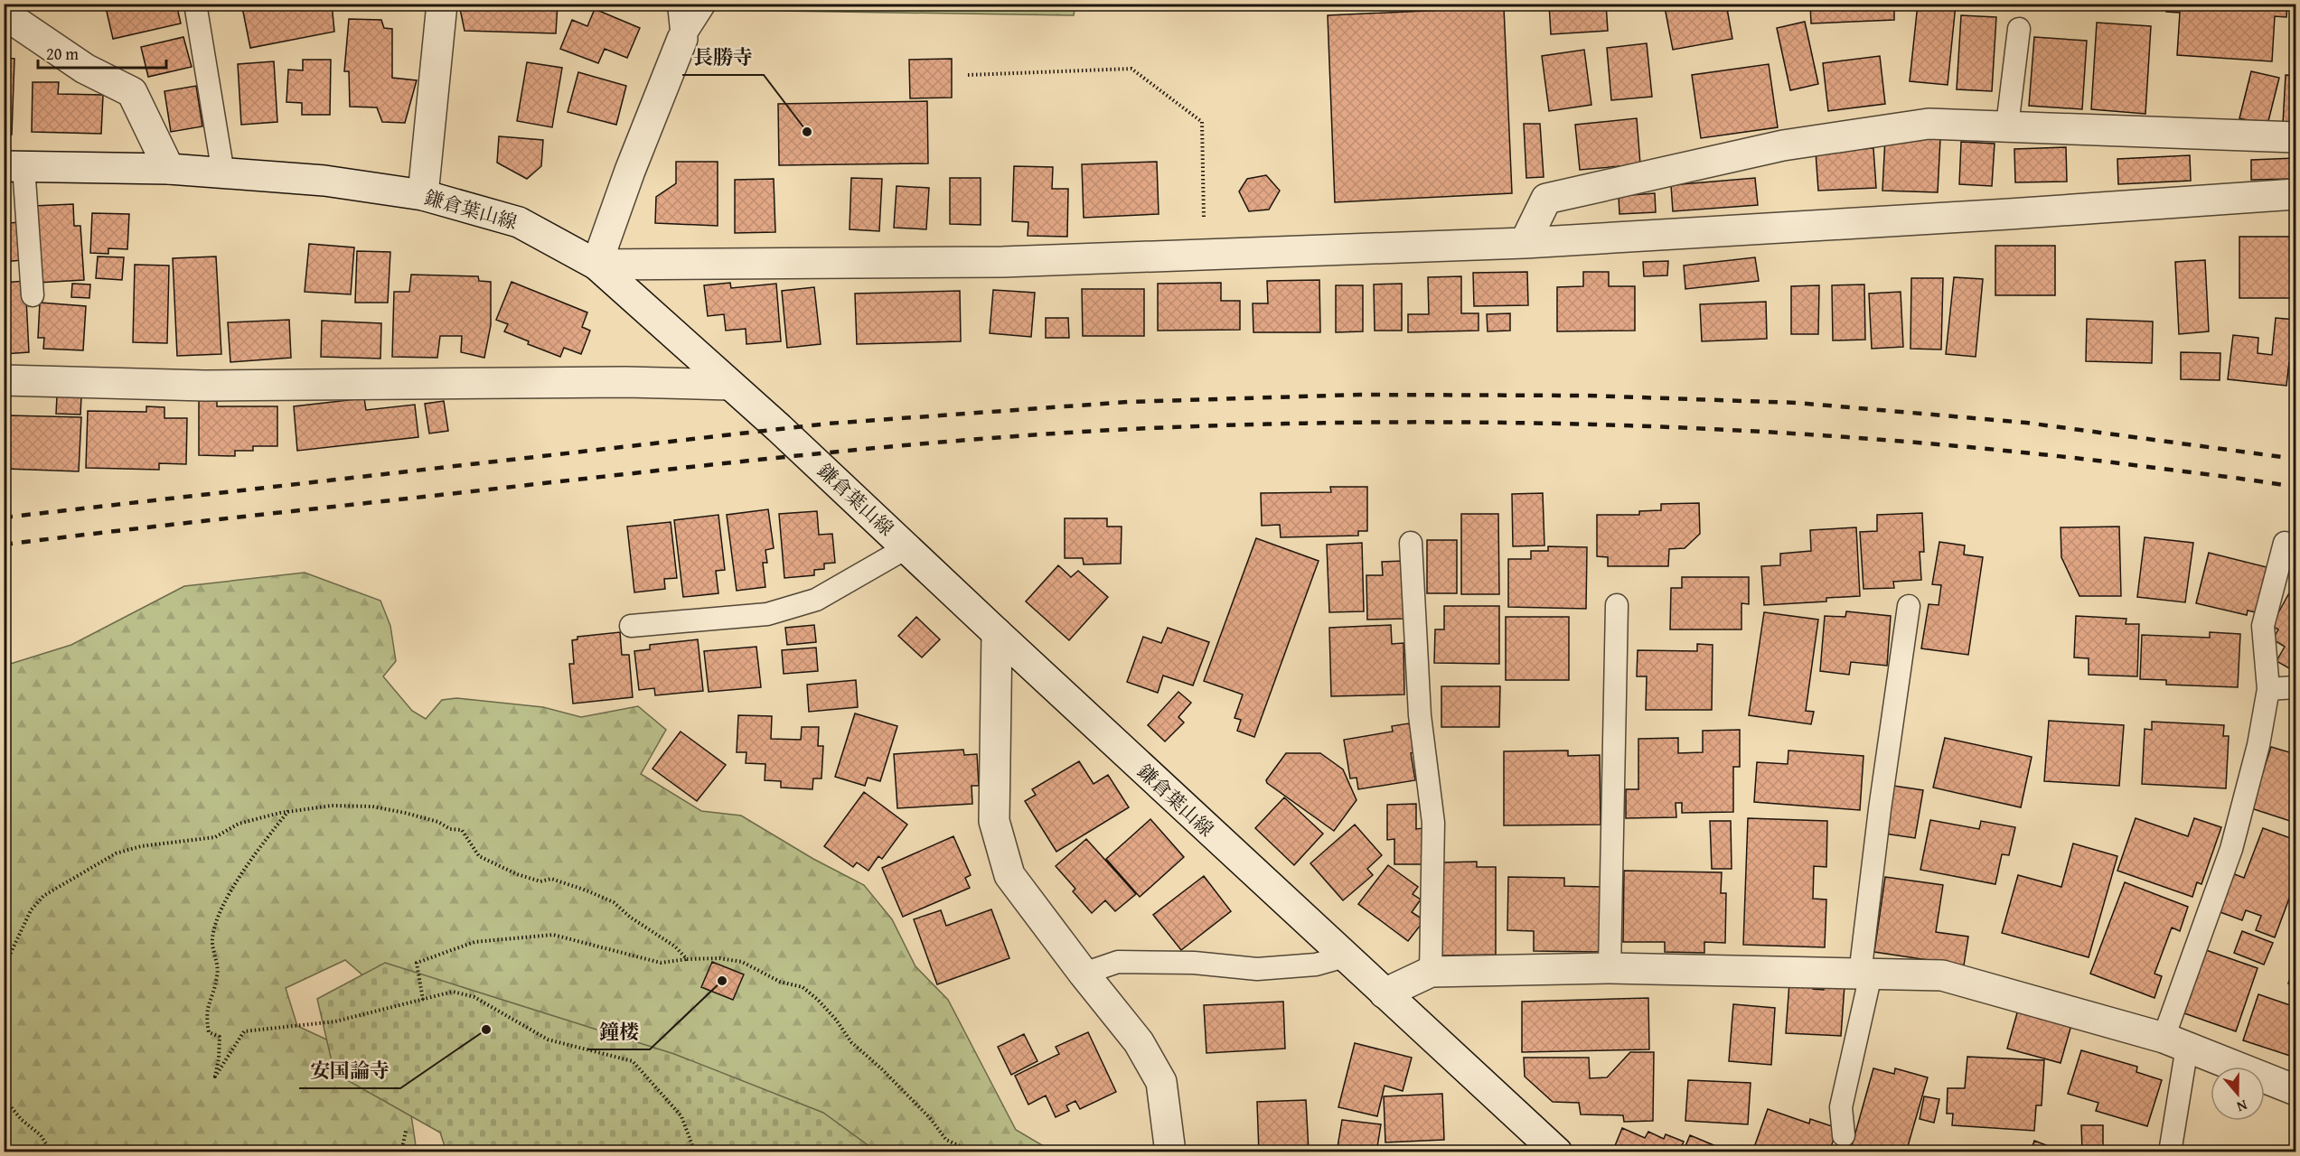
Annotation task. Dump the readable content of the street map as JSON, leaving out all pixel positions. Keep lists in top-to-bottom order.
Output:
{
  "streets": {
    "street": ["鎌倉葉山線"]
  },
  "places": ["長勝寺", "鐘楼", "安国論寺"],
  "scale_bar": "20 m",
  "north": "bottom"
}
